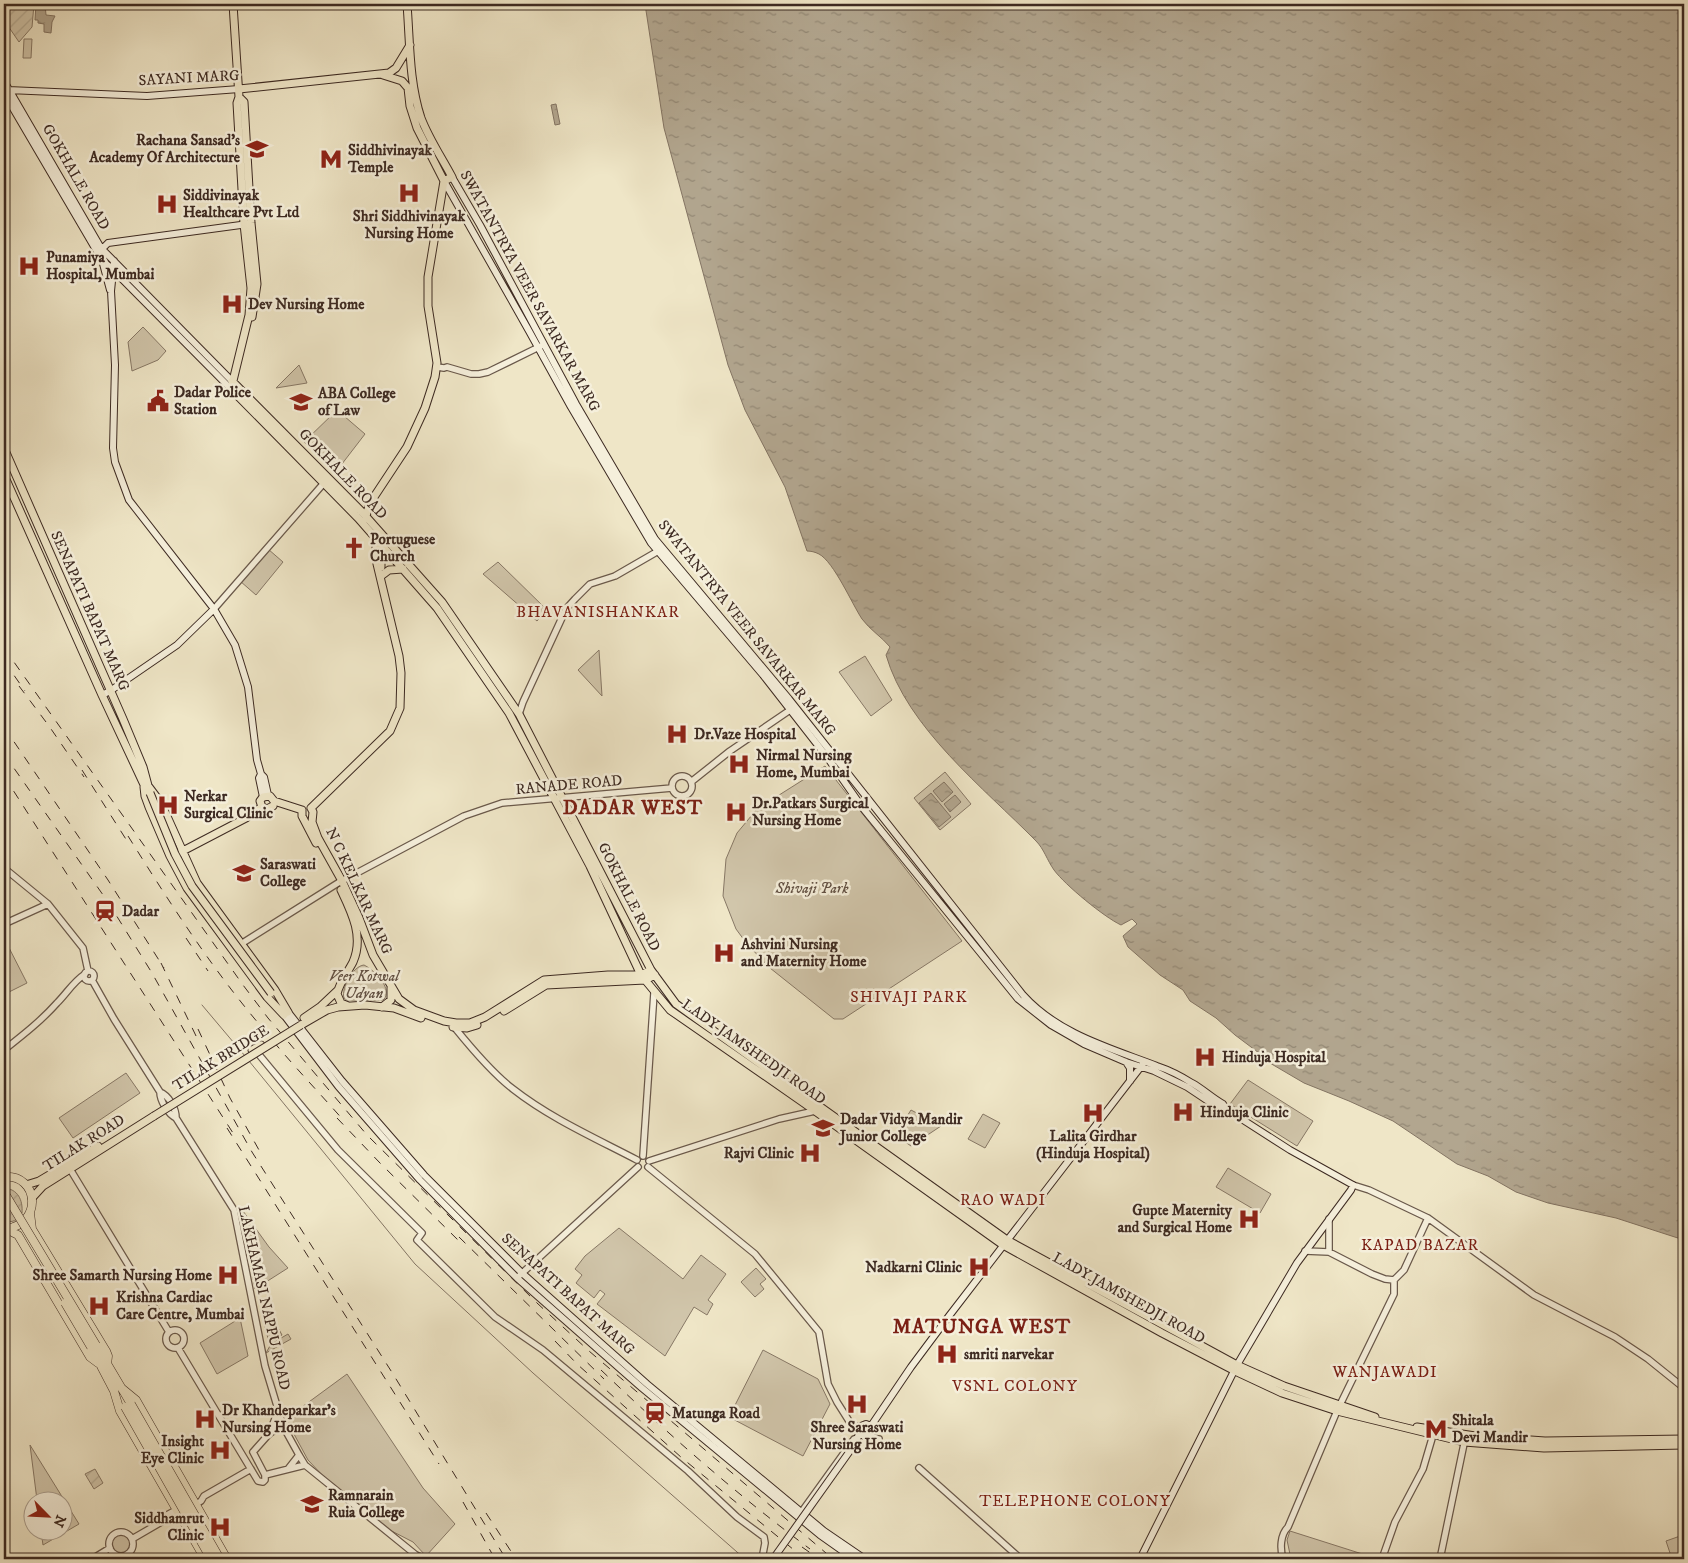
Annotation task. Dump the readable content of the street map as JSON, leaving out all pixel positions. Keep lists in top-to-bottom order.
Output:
{
  "streets": {
    "main road": [
      "SAYANI MARG",
      "GOKHALE ROAD",
      "SWATANTRYA VEER SAVARKAR MARG",
      "SENAPATI BAPAT MARG",
      "N C KELKAR MARG",
      "LADY JAMSHEDJI ROAD",
      "TILAK BRIDGE",
      "TILAK ROAD"
    ],
    "street": ["RANADE ROAD", "LAKHAMASI NAPPU ROAD"]
  },
  "crossings": [
    ["SAYANI MARG", "GOKHALE ROAD"],
    ["SAYANI MARG", "SWATANTRYA VEER SAVARKAR MARG"],
    ["GOKHALE ROAD", "RANADE ROAD"],
    ["GOKHALE ROAD", "N C KELKAR MARG"],
    ["GOKHALE ROAD", "LADY JAMSHEDJI ROAD"],
    ["RANADE ROAD", "N C KELKAR MARG"],
    ["N C KELKAR MARG", "LADY JAMSHEDJI ROAD"],
    ["TILAK BRIDGE", "TILAK ROAD"]
  ],
  "districts": [
    "BHAVANISHANKAR",
    "DADAR WEST",
    "SHIVAJI PARK",
    "RAO WADI",
    "KAPAD BAZAR",
    "MATUNGA WEST",
    "WANJAWADI",
    "VSNL COLONY",
    "TELEPHONE COLONY"
  ],
  "parks": ["Shivaji Park", "Veer Kotwal Udyan"],
  "places": {
    "school or university": [
      "Rachana Sansad's Academy Of Architecture",
      "ABA College of Law",
      "Saraswati College",
      "Dadar Vidya Mandir Junior College",
      "Ramnarain Ruia College"
    ],
    "metro station": ["Siddhivinayak Temple", "Shitala Devi Mandir"],
    "hospital": [
      "Shri Siddhivinayak Nursing Home",
      "Siddivinayak Healthcare Pvt Ltd",
      "Punamiya Hospital, Mumbai",
      "Dev Nursing Home",
      "Dr.Vaze Hospital",
      "Nirmal Nursing Home, Mumbai",
      "Nerkar Surgical Clinic",
      "Dr.Patkars Surgical Nursing Home",
      "Ashvini Nursing and Maternity Home",
      "Hinduja Hospital",
      "Hinduja Clinic",
      "Lalita Girdhar (Hinduja Hospital)",
      "Rajvi Clinic",
      "Gupte Maternity and Surgical Home",
      "Nadkarni Clinic",
      "Shree Samarth Nursing Home",
      "Krishna Cardiac Care Centre, Mumbai",
      "smriti narvekar",
      "Shree Saraswati Nursing Home",
      "Dr Khandeparkar's Nursing Home",
      "Insight Eye Clinic",
      "Siddhamrut Clinic"
    ],
    "public building": ["Dadar Police Station"],
    "church": ["Portuguese Church"],
    "station": ["Dadar", "Matunga Road"]
  },
  "north": "bottom right"
}
